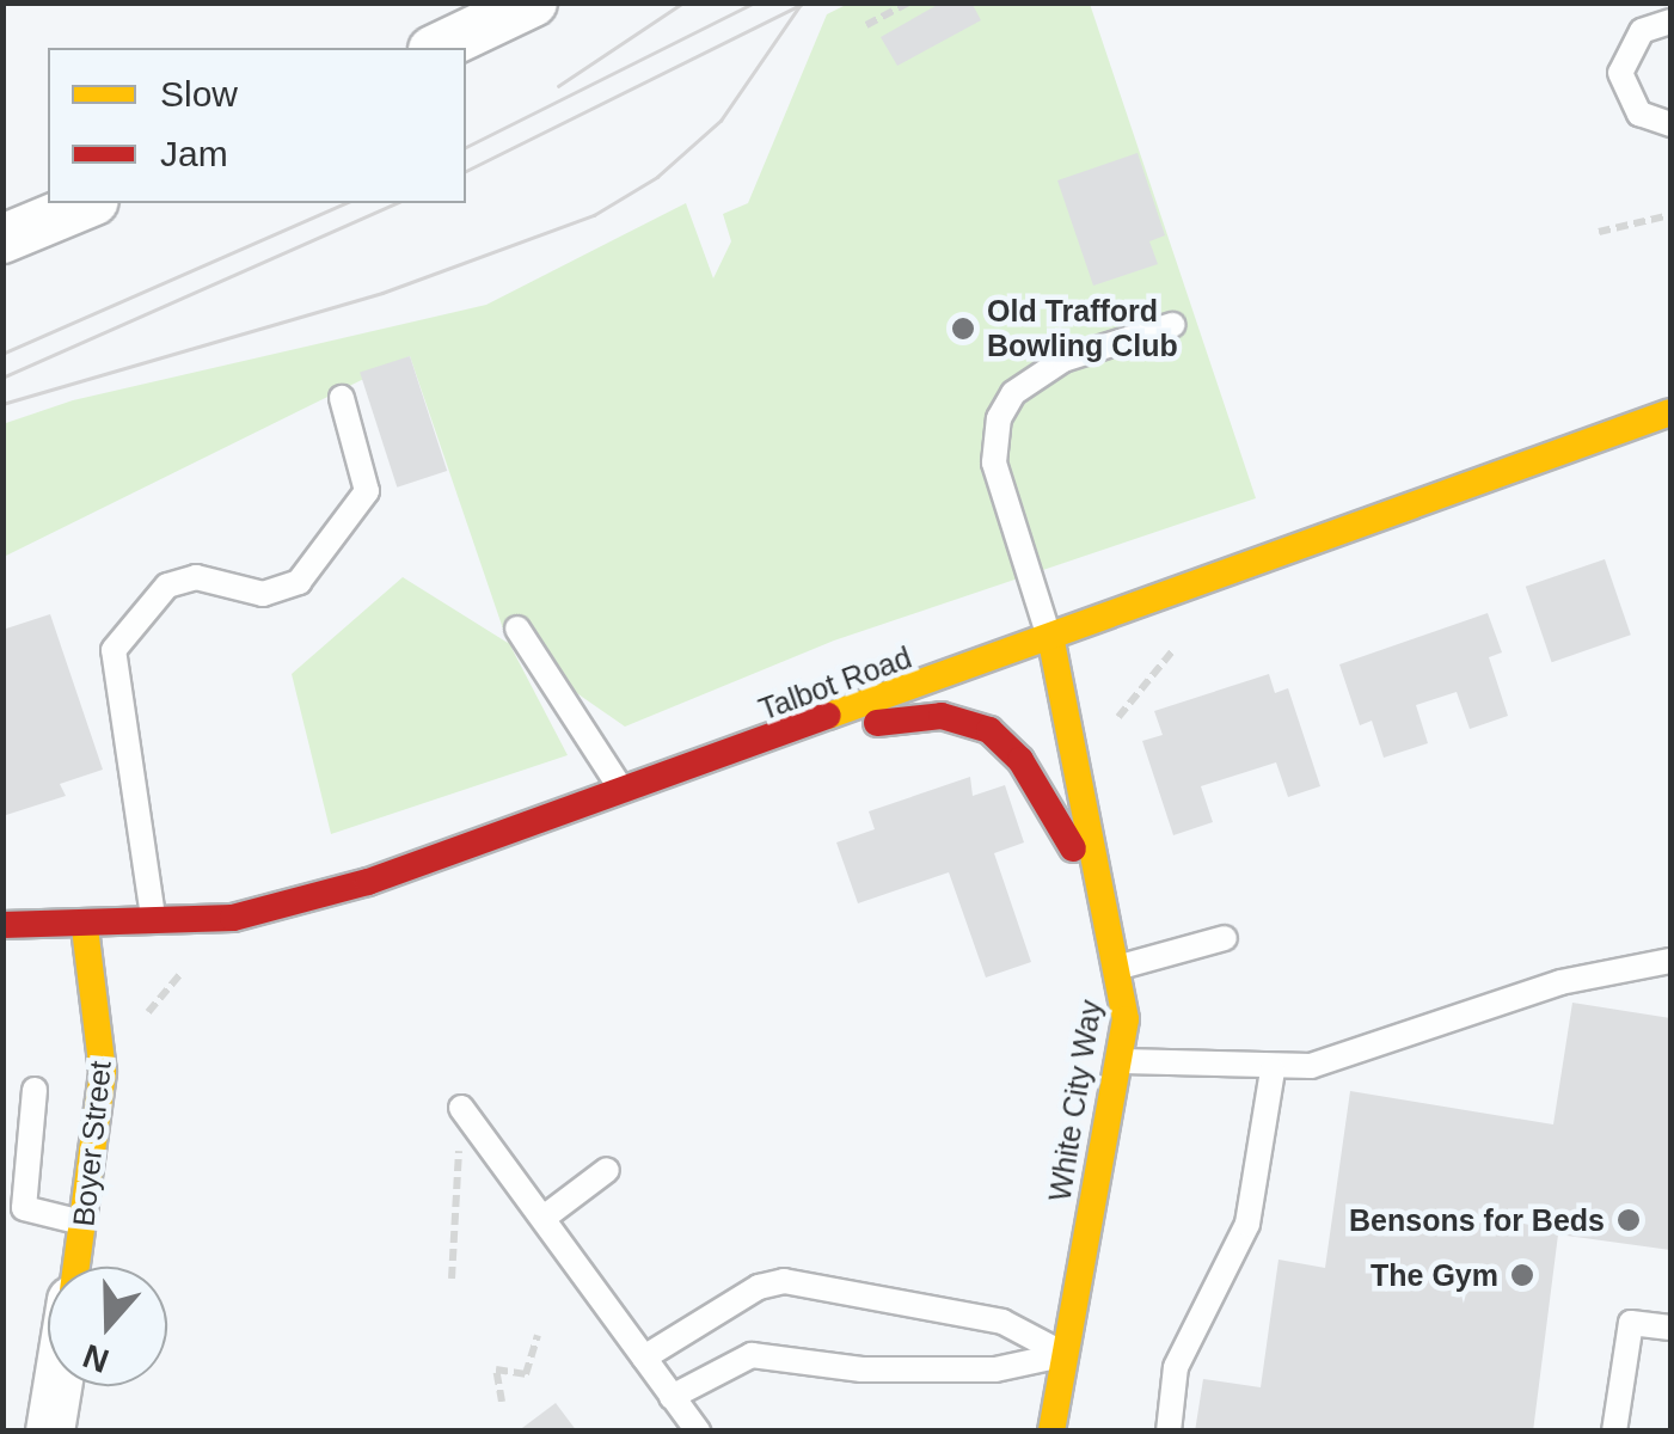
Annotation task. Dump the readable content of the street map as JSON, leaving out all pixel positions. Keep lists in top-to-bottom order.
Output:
{
  "streets": {
    "main road": ["Talbot Road", "White City Way", "Boyer Street"]
  },
  "crossings": [
    ["Talbot Road", "White City Way"],
    ["Talbot Road", "Boyer Street"]
  ],
  "places": ["Old Trafford Bowling Club", "Bensons for Beds", "The Gym"],
  "legend": ["Slow", "Jam"],
  "north": "bottom"
}
